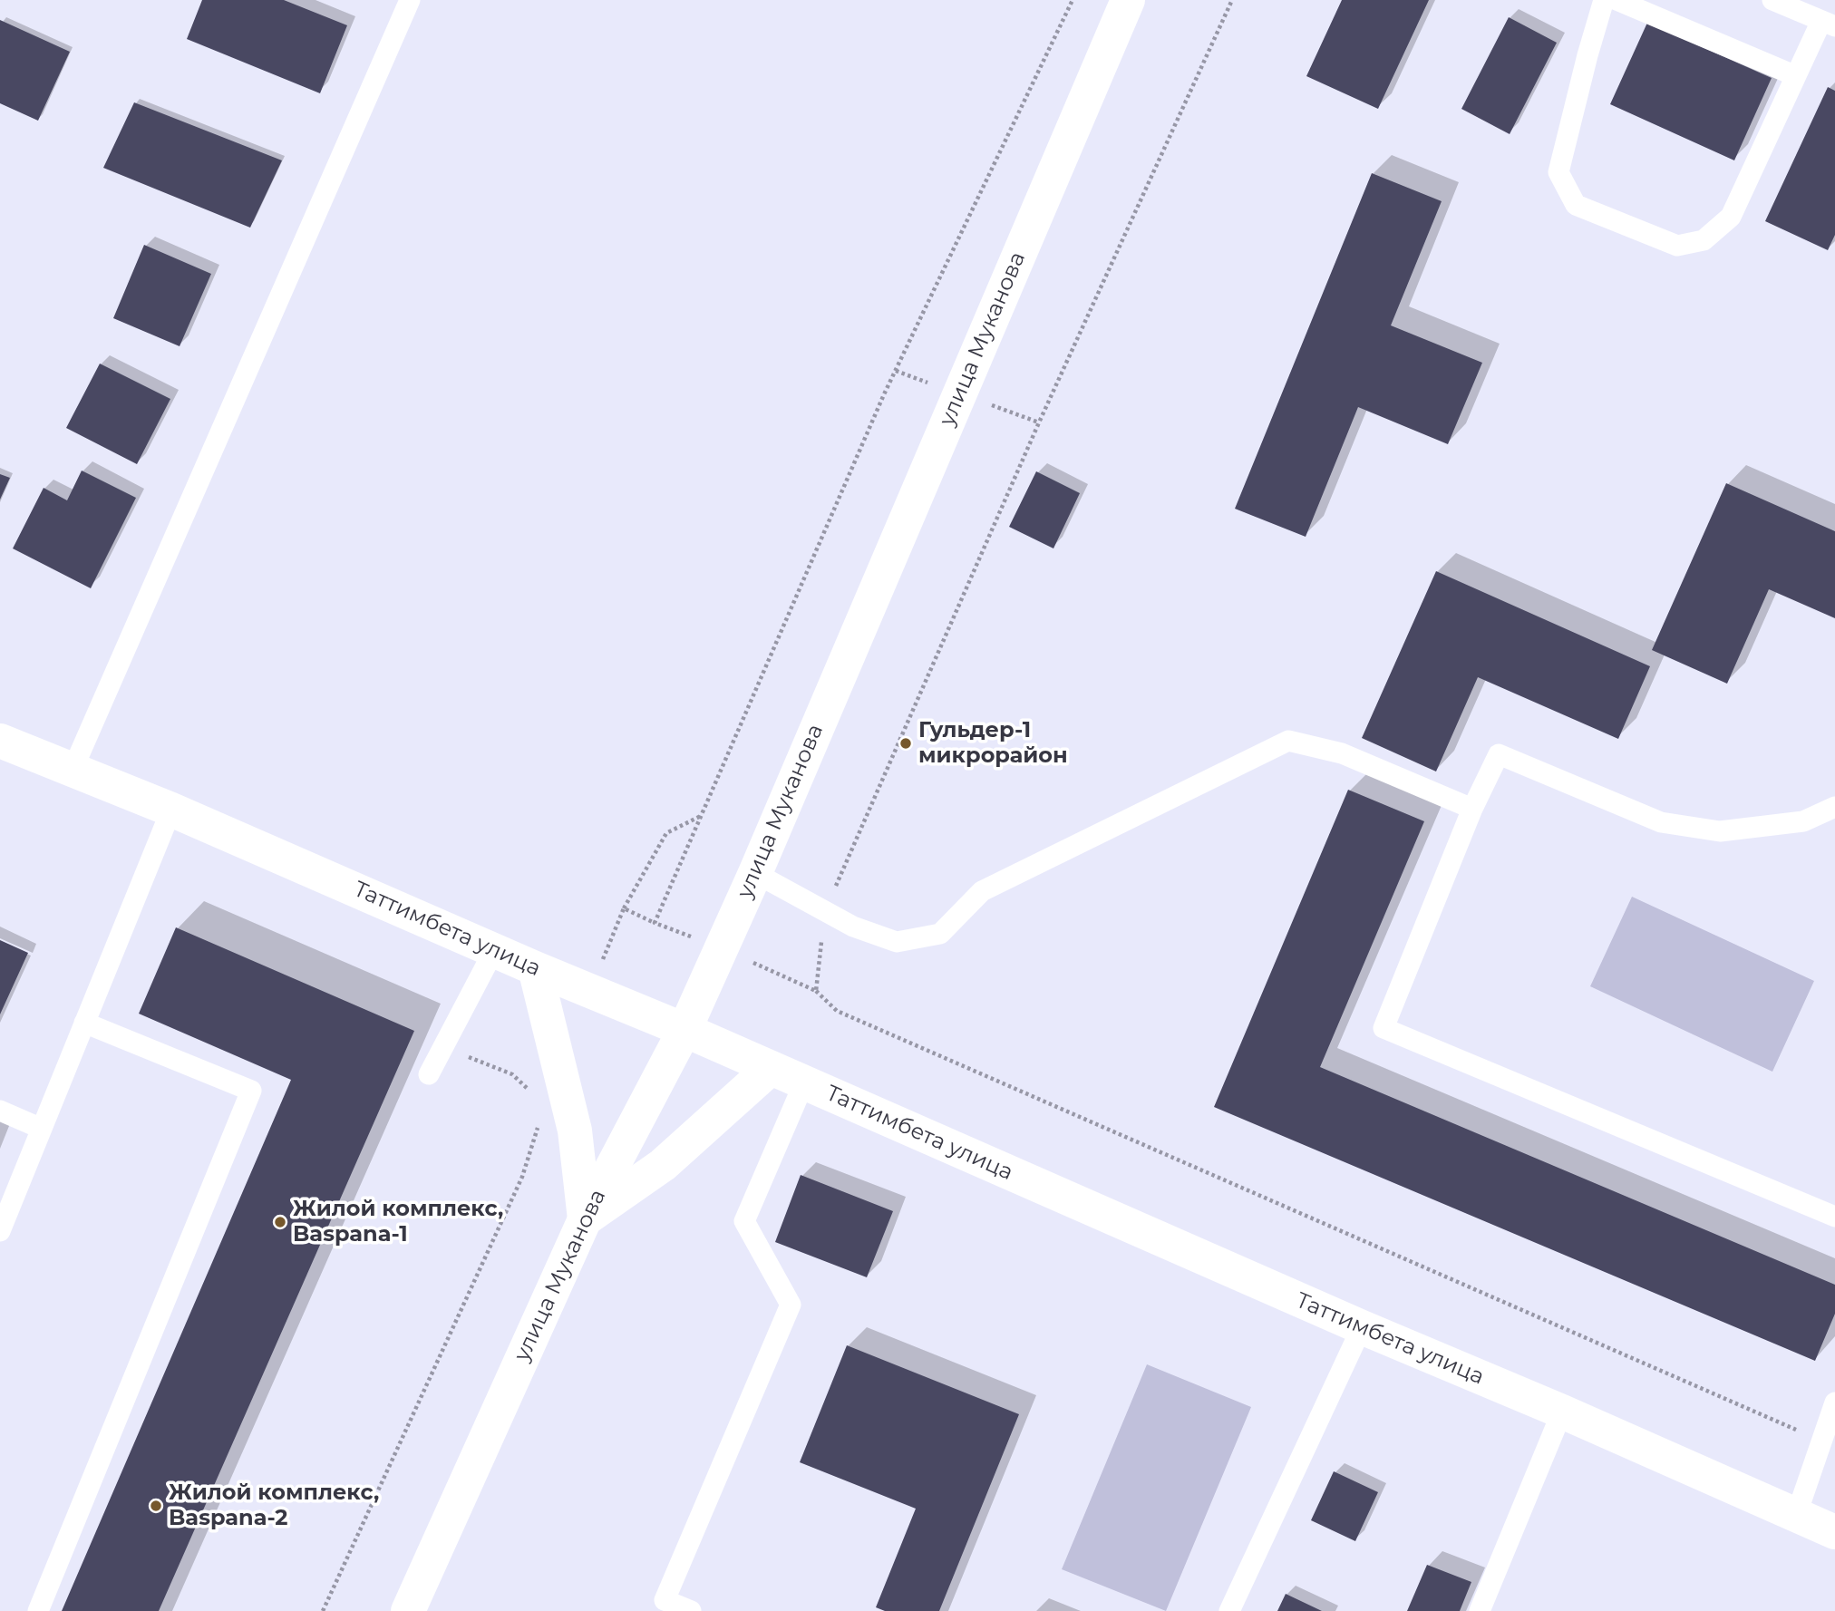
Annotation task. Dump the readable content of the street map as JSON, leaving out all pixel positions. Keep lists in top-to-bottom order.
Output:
{
  "streets": {
    "main road": ["улица Муканова", "Таттимбета улица"]
  },
  "crossings": [
    ["улица Муканова", "Таттимбета улица"]
  ],
  "places": ["Гульдер-1 микрорайон", "Жилой комплекс, Baspana-1", "Жилой комплекс, Baspana-2"]
}
